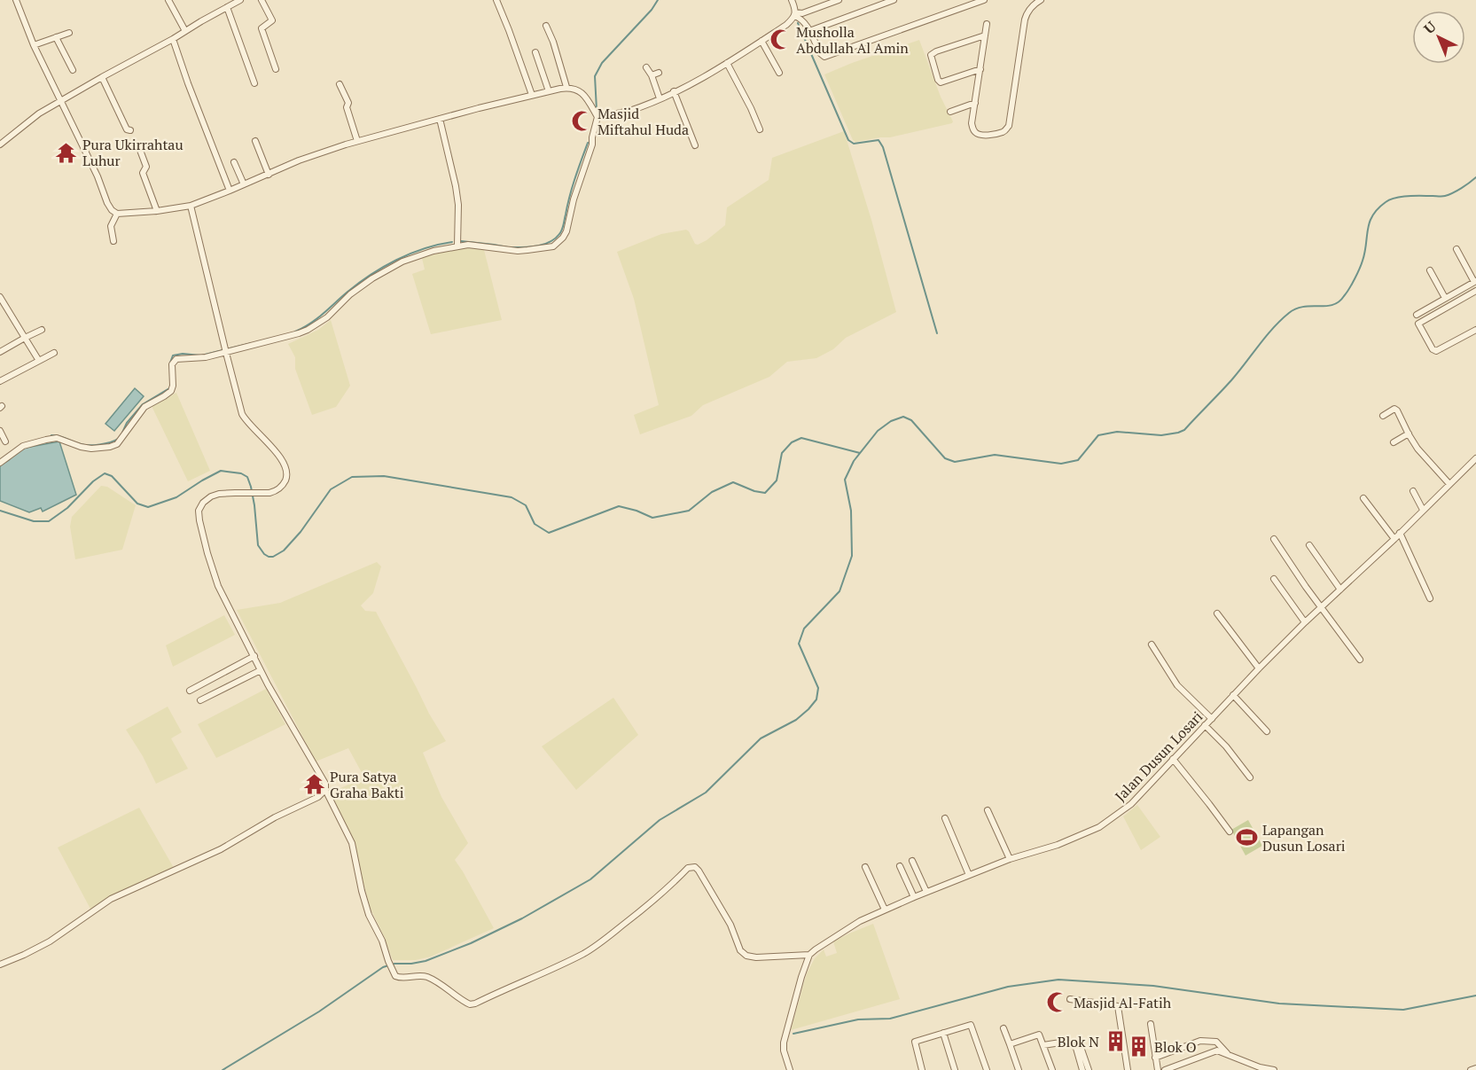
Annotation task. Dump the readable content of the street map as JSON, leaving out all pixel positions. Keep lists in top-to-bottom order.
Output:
{
  "streets": {
    "street": ["Jalan Dusun Losari"]
  },
  "places": {
    "mosque": ["Musholla Abdullah Al Amin", "Masjid Miftahul Huda", "Masjid Al-Fatih"],
    "temple": ["Pura Ukirrahtau Luhur", "Pura Satya Graha Bakti"],
    "sports": ["Lapangan Dusun Losari"],
    "building": ["Blok N", "Blok O"]
  },
  "north": "top left"
}
